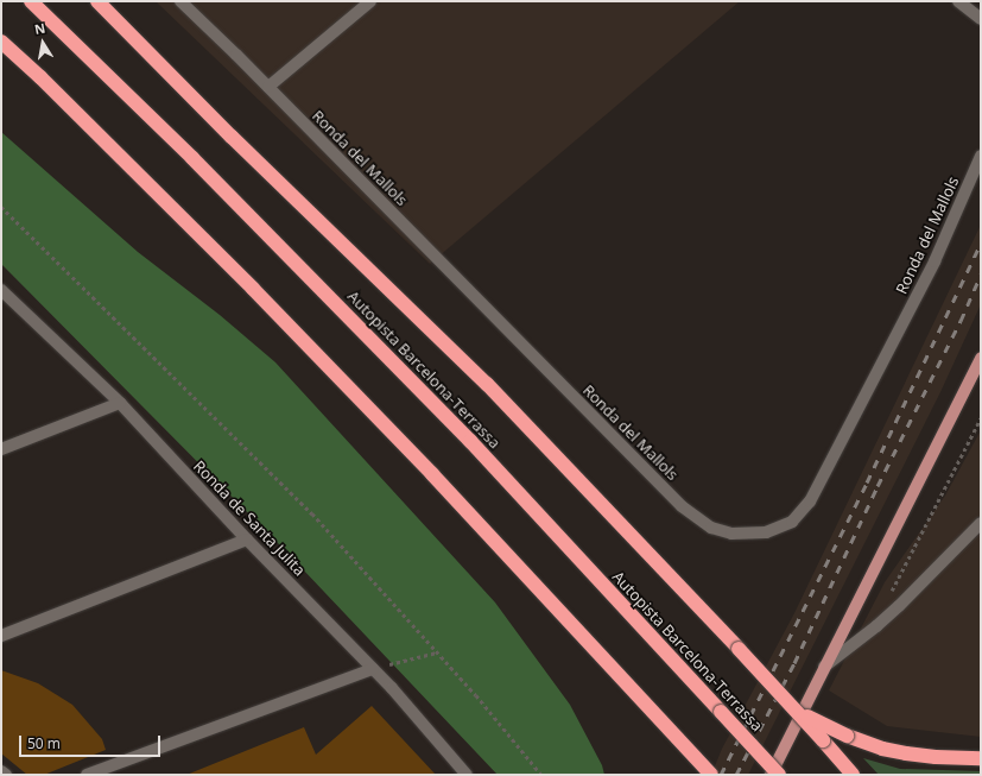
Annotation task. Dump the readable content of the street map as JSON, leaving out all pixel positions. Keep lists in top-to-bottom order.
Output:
{
  "streets": {
    "highway": ["Autopista Barcelona-Terrassa"],
    "street": ["Ronda del Mallols", "Ronda de Santa Julita"]
  },
  "scale_bar": "50 m",
  "north": "top"
}
